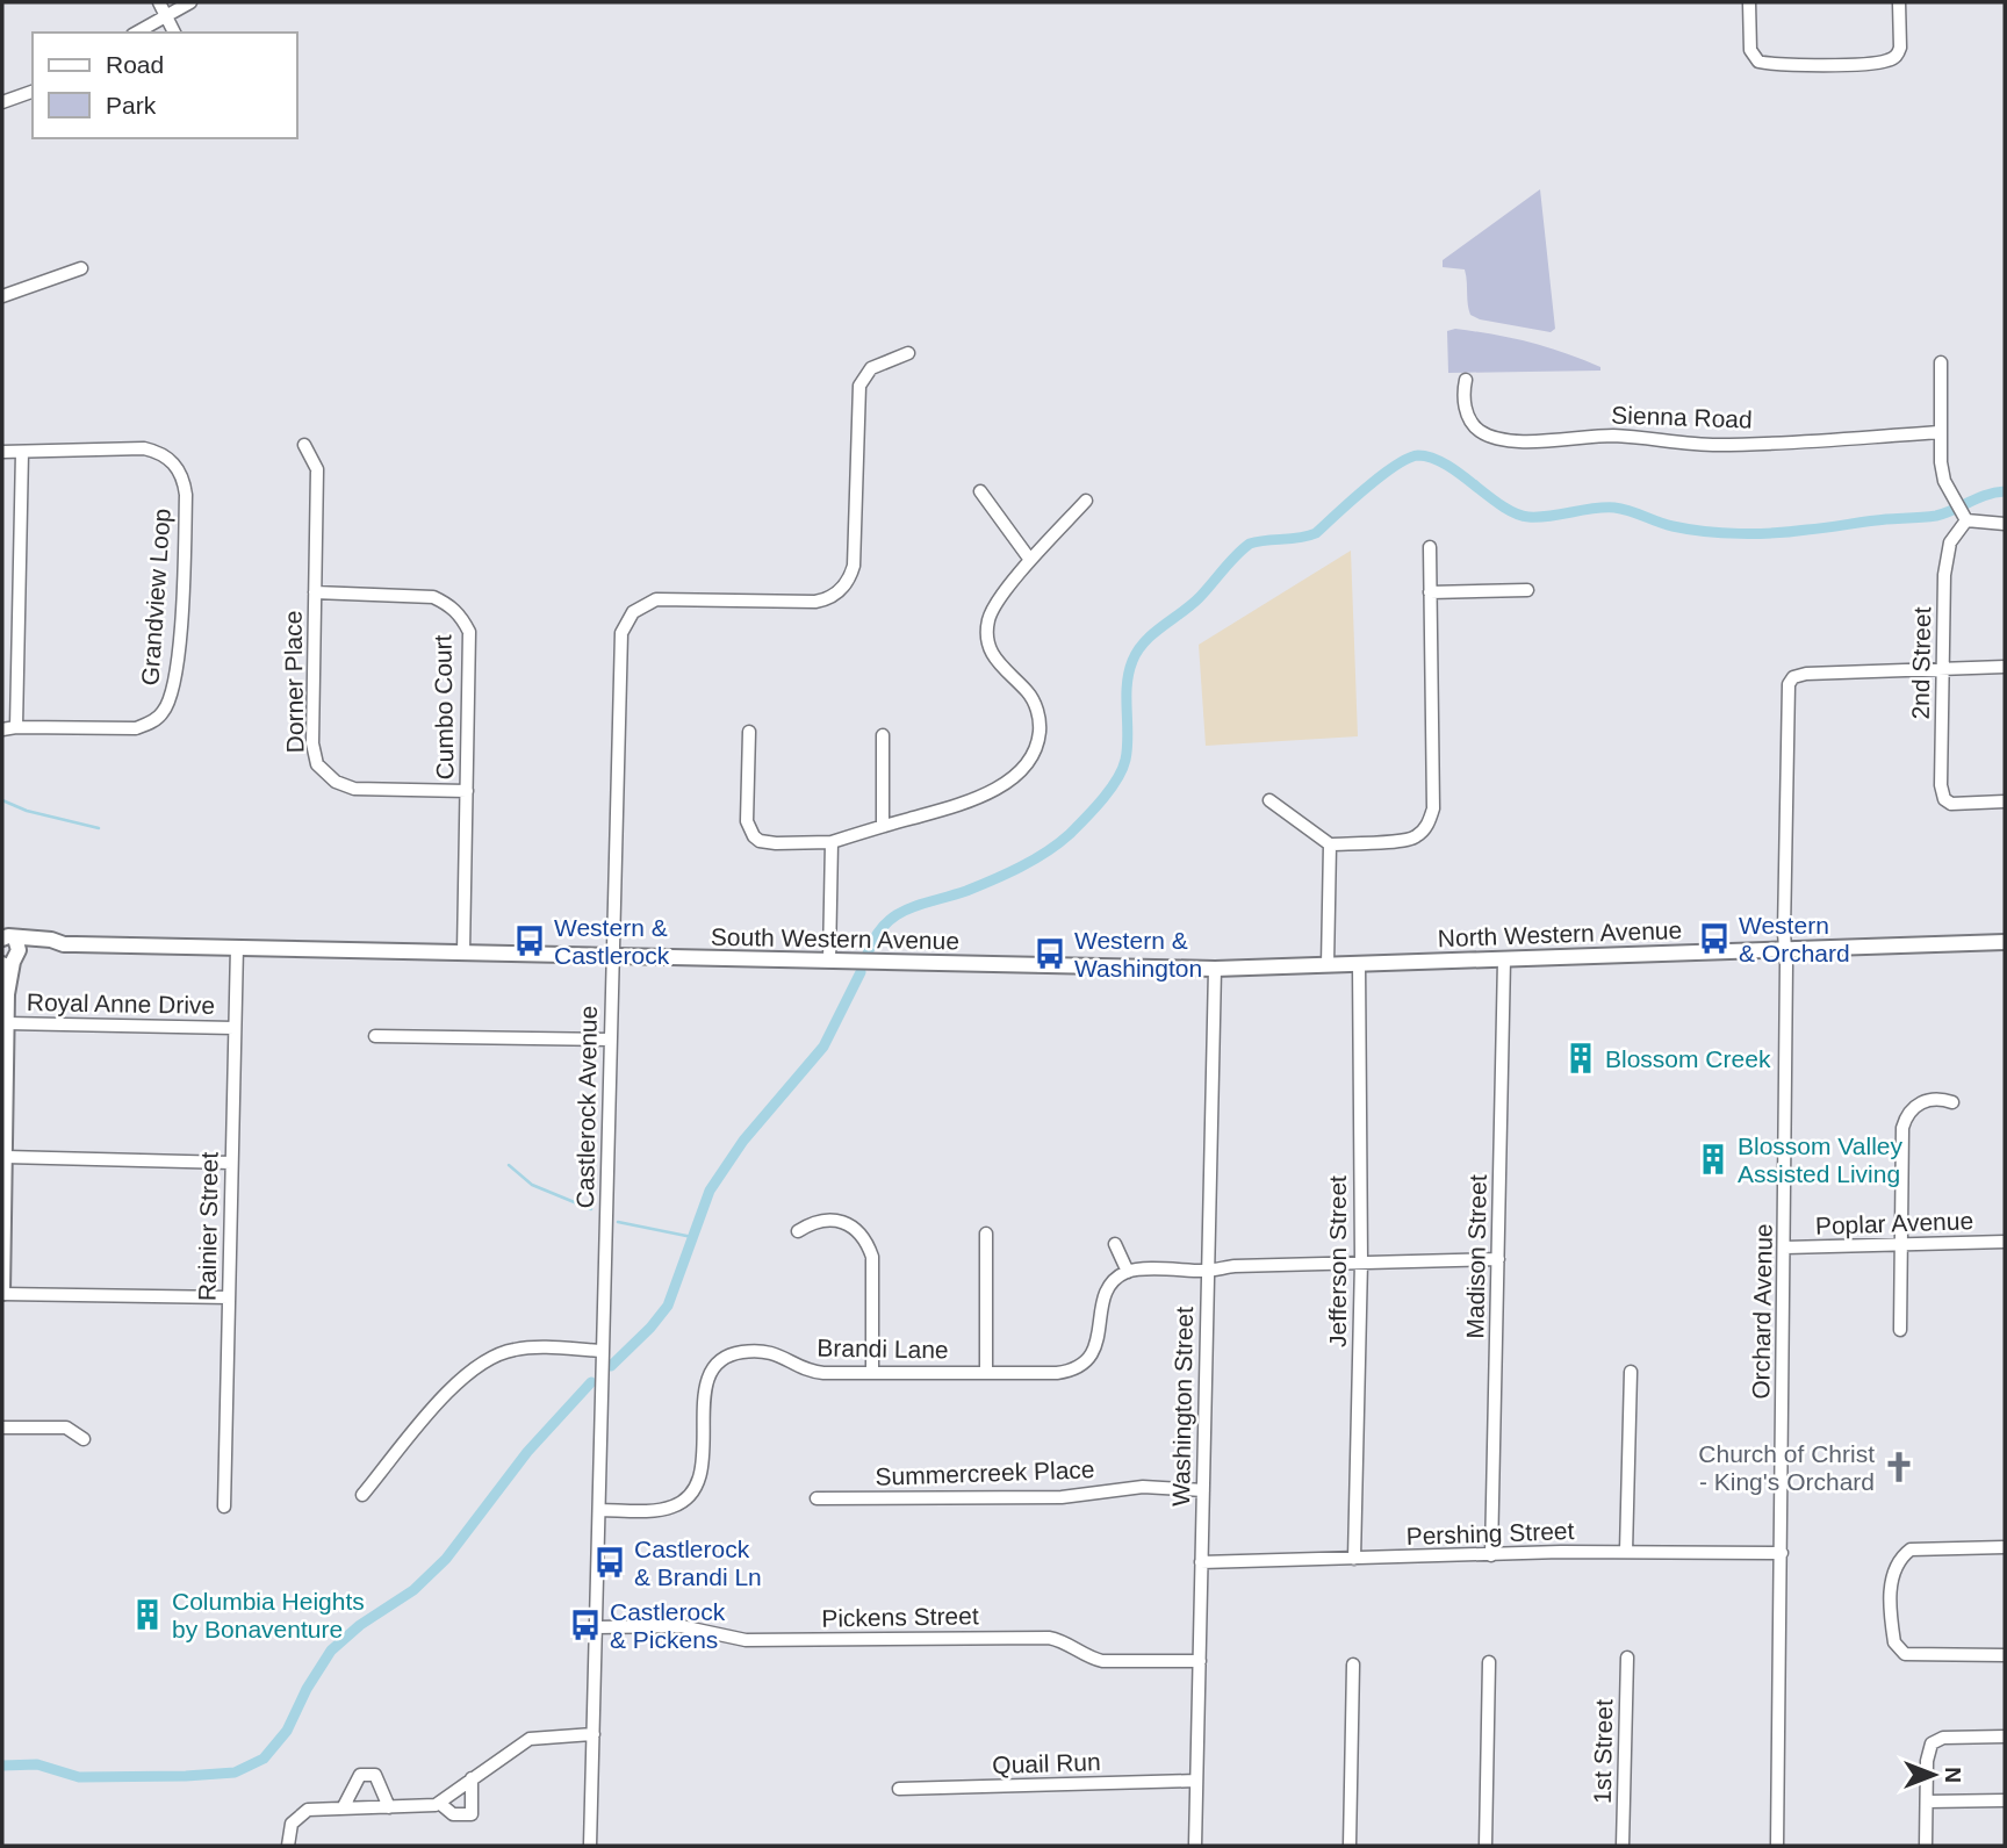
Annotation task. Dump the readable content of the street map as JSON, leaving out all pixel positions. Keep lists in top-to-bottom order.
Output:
{
  "streets": {
    "main road": ["North Western Avenue", "South Western Avenue"],
    "street": [
      "Sienna Road",
      "Grandview Loop",
      "2nd Street",
      "Dorner Place",
      "Cumbo Court",
      "Royal Anne Drive",
      "Castlerock Avenue",
      "Poplar Avenue",
      "Rainier Street",
      "Madison Street",
      "Jefferson Street",
      "Orchard Avenue",
      "Brandi Lane",
      "Washington Street",
      "Summercreek Place",
      "Pershing Street",
      "Pickens Street",
      "1st Street",
      "Quail Run"
    ]
  },
  "crossings": [
    ["2nd Street", "Orchard Avenue"],
    ["Dorner Place", "Cumbo Court"],
    ["Cumbo Court", "South Western Avenue"],
    ["North Western Avenue", "South Western Avenue"],
    ["North Western Avenue", "Madison Street"],
    ["North Western Avenue", "Jefferson Street"],
    ["North Western Avenue", "Orchard Avenue"],
    ["North Western Avenue", "Washington Street"],
    ["South Western Avenue", "Castlerock Avenue"],
    ["South Western Avenue", "Rainier Street"],
    ["South Western Avenue", "Washington Street"],
    ["Royal Anne Drive", "Rainier Street"],
    ["Castlerock Avenue", "Brandi Lane"],
    ["Castlerock Avenue", "Pickens Street"],
    ["Poplar Avenue", "Orchard Avenue"],
    ["Madison Street", "Pershing Street"],
    ["Jefferson Street", "Pershing Street"],
    ["Orchard Avenue", "Pershing Street"],
    ["Washington Street", "Summercreek Place"],
    ["Washington Street", "Pershing Street"],
    ["Washington Street", "Pickens Street"],
    ["Washington Street", "Quail Run"]
  ],
  "places": {
    "bus stop": [
      "Western & Orchard",
      "Western & Castlerock",
      "Western & Washington",
      "Castlerock & Brandi Ln",
      "Castlerock & Pickens"
    ],
    "building": ["Blossom Creek", "Blossom Valley Assisted Living", "Columbia Heights by Bonaventure"],
    "church": ["Church of Christ - King's Orchard"]
  },
  "legend": ["Road", "Park"],
  "north": "right"
}
